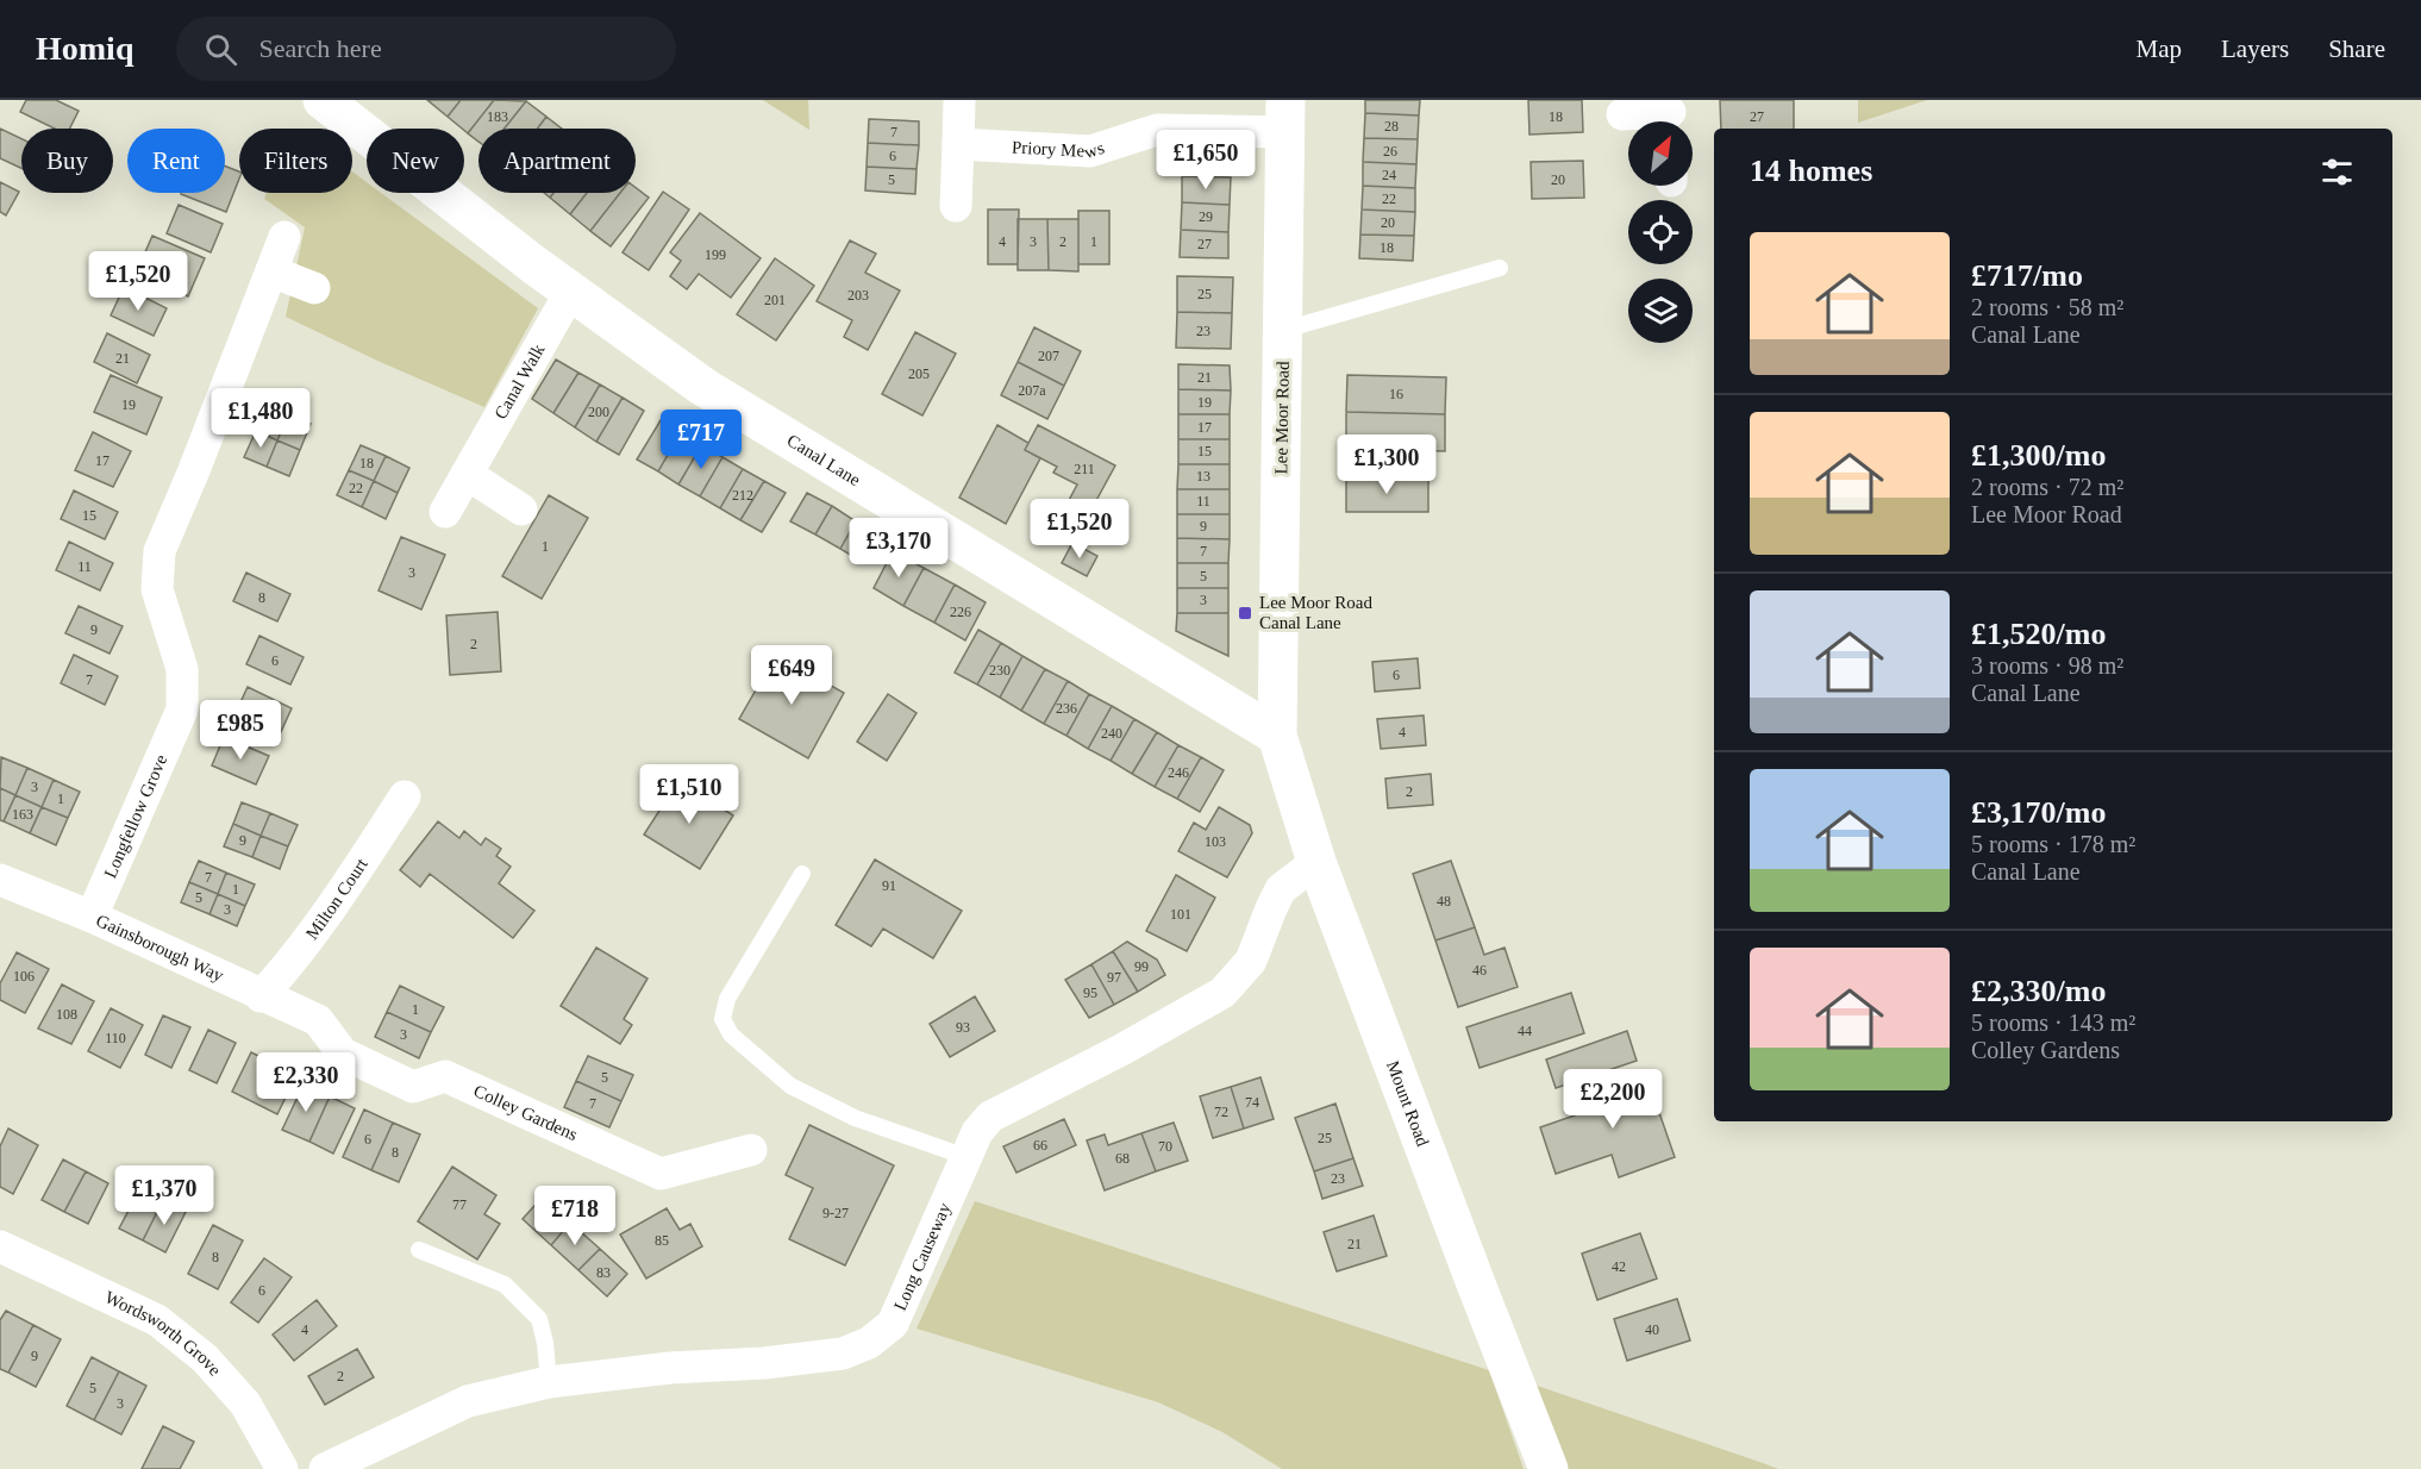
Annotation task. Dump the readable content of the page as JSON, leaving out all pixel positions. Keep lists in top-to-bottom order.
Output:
{
  "streets": {
    "street": [
      "Priory Mews",
      "Canal Walk",
      "Lee Moor Road",
      "Canal Lane",
      "Longfellow Grove",
      "Milton Court",
      "Gainsborough Way",
      "Mount Road",
      "Colley Gardens",
      "Long Causeway",
      "Wordsworth Grove"
    ]
  },
  "crossings": [
    ["Priory Mews", "Lee Moor Road"],
    ["Canal Walk", "Canal Lane"],
    ["Lee Moor Road", "Canal Lane"],
    ["Lee Moor Road", "Mount Road"],
    ["Canal Lane", "Mount Road"],
    ["Longfellow Grove", "Gainsborough Way"],
    ["Milton Court", "Gainsborough Way"],
    ["Gainsborough Way", "Colley Gardens"],
    ["Mount Road", "Long Causeway"]
  ],
  "places": {
    "transit": ["Lee Moor Road Canal Lane"]
  },
  "house_numbers": [
    "183",
    "18",
    "27",
    "28",
    "7",
    "26",
    "6",
    "24",
    "5",
    "20",
    "22",
    "29",
    "20",
    "4",
    "3",
    "2",
    "1",
    "27",
    "18",
    "199",
    "25",
    "203",
    "201",
    "23",
    "207",
    "21",
    "205",
    "21",
    "207a",
    "16",
    "19",
    "19",
    "200",
    "17",
    "15",
    "17",
    "18",
    "211",
    "13",
    "22",
    "212",
    "11",
    "15",
    "9",
    "1",
    "7",
    "11",
    "3",
    "5",
    "8",
    "3",
    "226",
    "9",
    "2",
    "6",
    "230",
    "6",
    "7",
    "236",
    "4",
    "240",
    "246",
    "3",
    "2",
    "1",
    "163",
    "9",
    "103",
    "7",
    "91",
    "1",
    "5",
    "48",
    "3",
    "101",
    "99",
    "46",
    "106",
    "97",
    "95",
    "1",
    "108",
    "93",
    "44",
    "3",
    "110",
    "5",
    "74",
    "7",
    "72",
    "25",
    "6",
    "66",
    "70",
    "8",
    "68",
    "23",
    "77",
    "9-27",
    "85",
    "21",
    "8",
    "42",
    "83",
    "6",
    "4",
    "40",
    "9",
    "2",
    "5",
    "3"
  ],
  "north": "top right",
  "page": {
    "header": "Homiq",
    "search": "Search here",
    "nav": ["Map", "Layers", "Share"],
    "chip": [
      "Buy",
      "Rent",
      "Filters",
      "New",
      "Apartment"
    ],
    "heading": "14 homes",
    "price": [
      "£1,650",
      "£1,520",
      "£1,480",
      "£717",
      "£1,300",
      "£1,520",
      "£3,170",
      "£649",
      "£985",
      "£1,510",
      "£2,330",
      "£2,200",
      "£1,370",
      "£718"
    ],
    "list": [
      {
        "name": "£717/mo",
        "note": "2 rooms · 58 m² · Canal Lane"
      },
      {
        "name": "£1,300/mo",
        "note": "2 rooms · 72 m² · Lee Moor Road"
      },
      {
        "name": "£1,520/mo",
        "note": "3 rooms · 98 m² · Canal Lane"
      },
      {
        "name": "£3,170/mo",
        "note": "5 rooms · 178 m² · Canal Lane"
      },
      {
        "name": "£2,330/mo",
        "note": "5 rooms · 143 m² · Colley Gardens"
      }
    ]
  }
}
